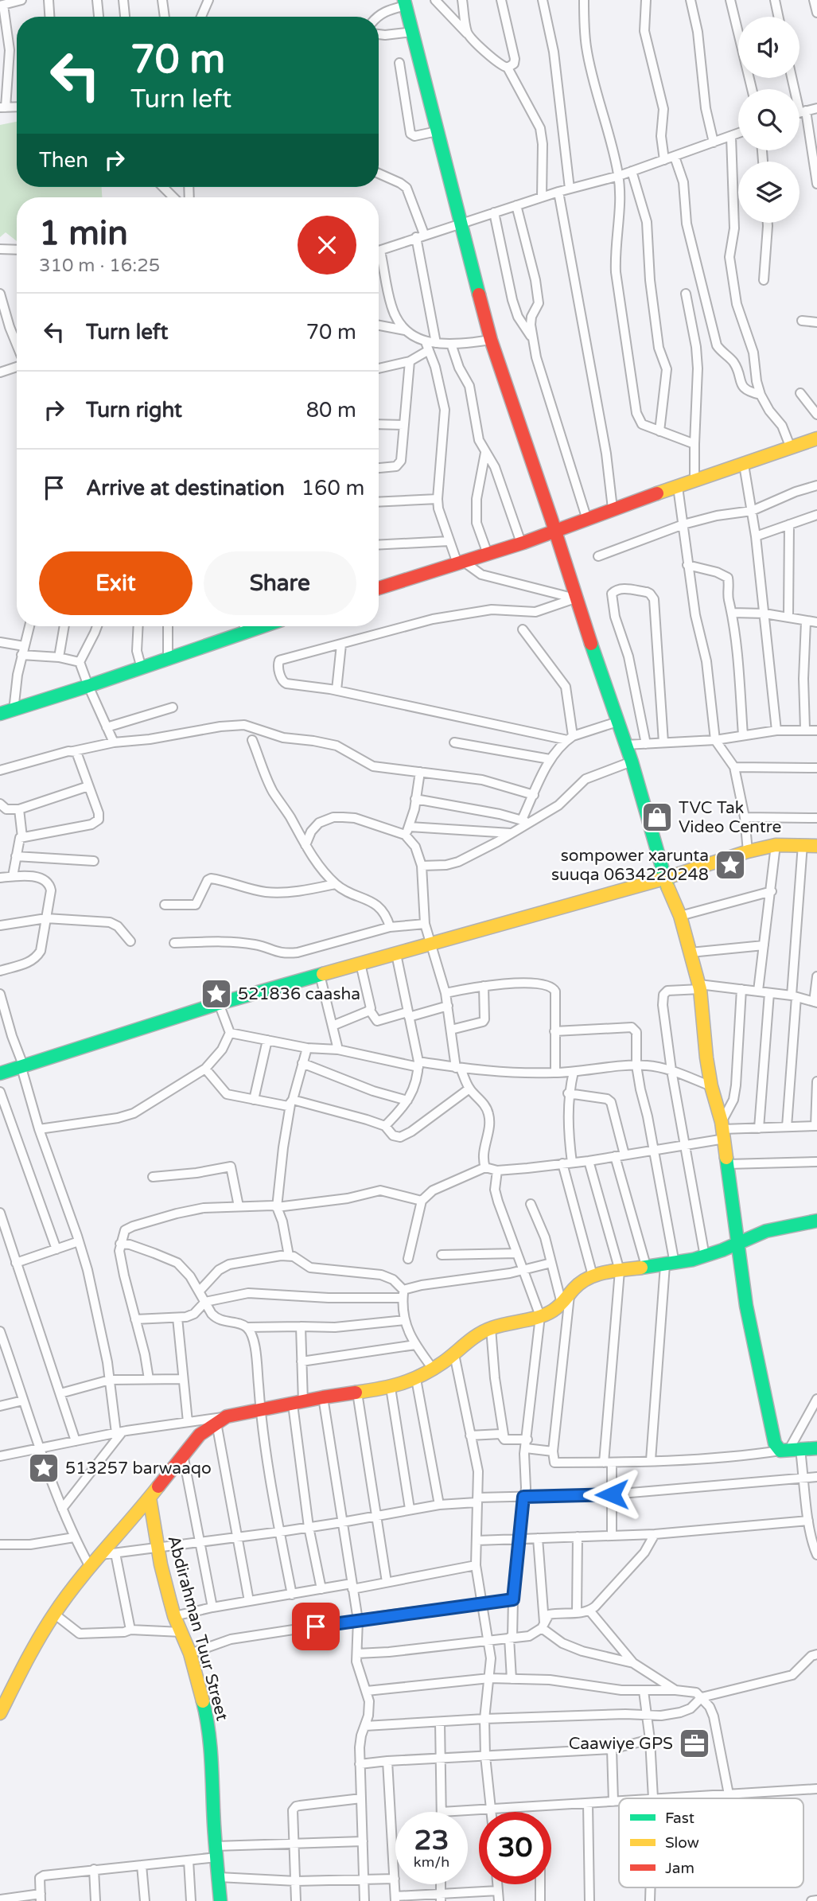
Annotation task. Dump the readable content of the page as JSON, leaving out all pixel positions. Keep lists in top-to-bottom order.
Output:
{
  "streets": {
    "street": ["Abdirahman Tuur Street"]
  },
  "places": {
    "shop": ["TVC Tak Video Centre"],
    "place": ["sompower xarunta suuqa 0634220248", "521836 caasha", "513257 barwaaqo"],
    "office": ["Caawiye GPS"]
  },
  "legend": ["Fast", "Slow", "Jam"],
  "page": {
    "turn": ["70 m", "Turn left"],
    "then": "Then",
    "heading": ["1 min", "310 m · 16:25"],
    "list": [
      {
        "name": "Turn left",
        "value": "70 m"
      },
      {
        "name": "Turn right",
        "value": "80 m"
      },
      {
        "name": "Arrive at destination",
        "value": "160 m"
      }
    ],
    "buttons": ["Exit", "Share"],
    "speed": "23 km/h",
    "limit": "30"
  }
}
